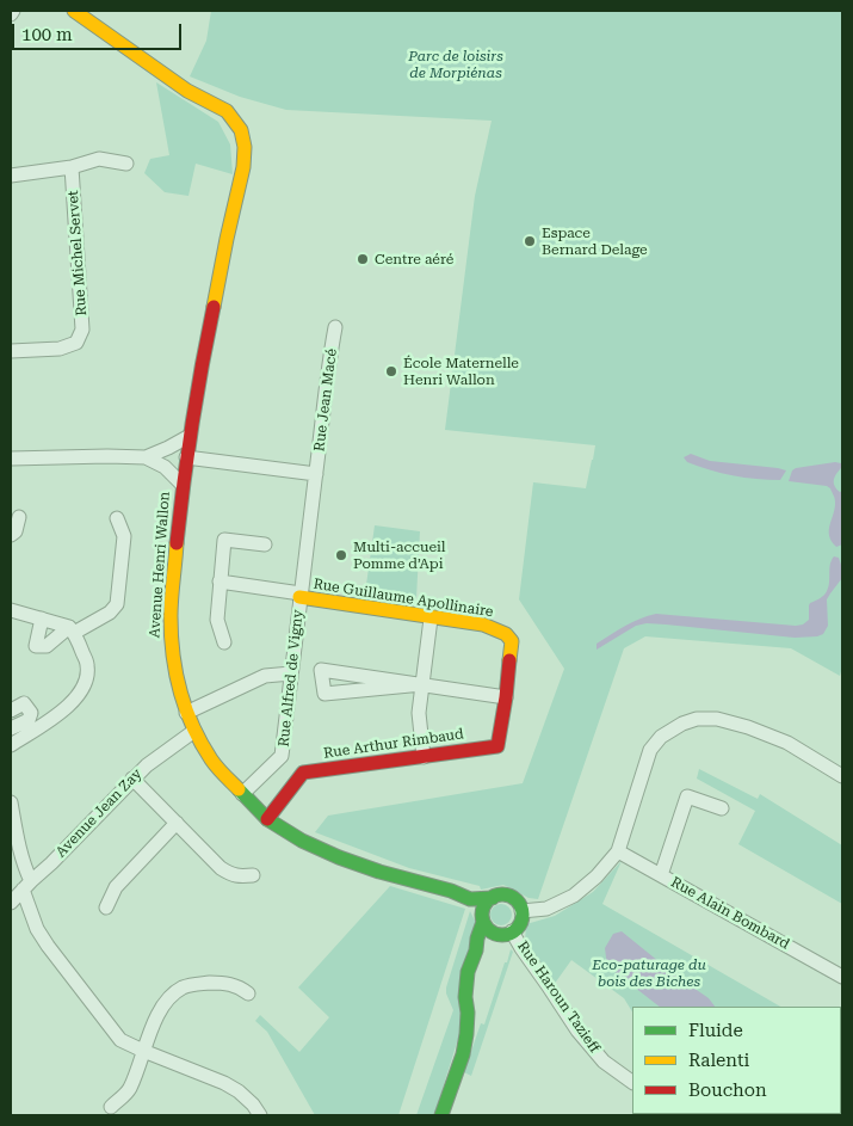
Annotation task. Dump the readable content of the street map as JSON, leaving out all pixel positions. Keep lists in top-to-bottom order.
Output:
{
  "streets": {
    "street": [
      "Rue Michel Servet",
      "Rue Jean Macé",
      "Avenue Henri Wallon",
      "Rue Guillaume Apollinaire",
      "Rue Alfred de Vigny",
      "Rue Arthur Rimbaud",
      "Avenue Jean Zay",
      "Rue Alain Bombard",
      "Rue Haroun Tazieff"
    ]
  },
  "crossings": [
    ["Rue Jean Macé", "Rue Alfred de Vigny"],
    ["Avenue Henri Wallon", "Rue Alfred de Vigny"],
    ["Avenue Henri Wallon", "Avenue Jean Zay"],
    ["Avenue Henri Wallon", "Rue Haroun Tazieff"],
    ["Rue Guillaume Apollinaire", "Rue Alfred de Vigny"],
    ["Rue Guillaume Apollinaire", "Rue Arthur Rimbaud"],
    ["Rue Alfred de Vigny", "Rue Arthur Rimbaud"]
  ],
  "parks": ["Parc de loisirs de Morpiénas", "Eco-paturage du bois des Biches"],
  "places": [
    "Espace Bernard Delage",
    "Centre aéré",
    "École Maternelle Henri Wallon",
    "Multi-accueil Pomme d’Api"
  ],
  "legend": ["Fluide", "Ralenti", "Bouchon"],
  "scale_bar": "100 m"
}
